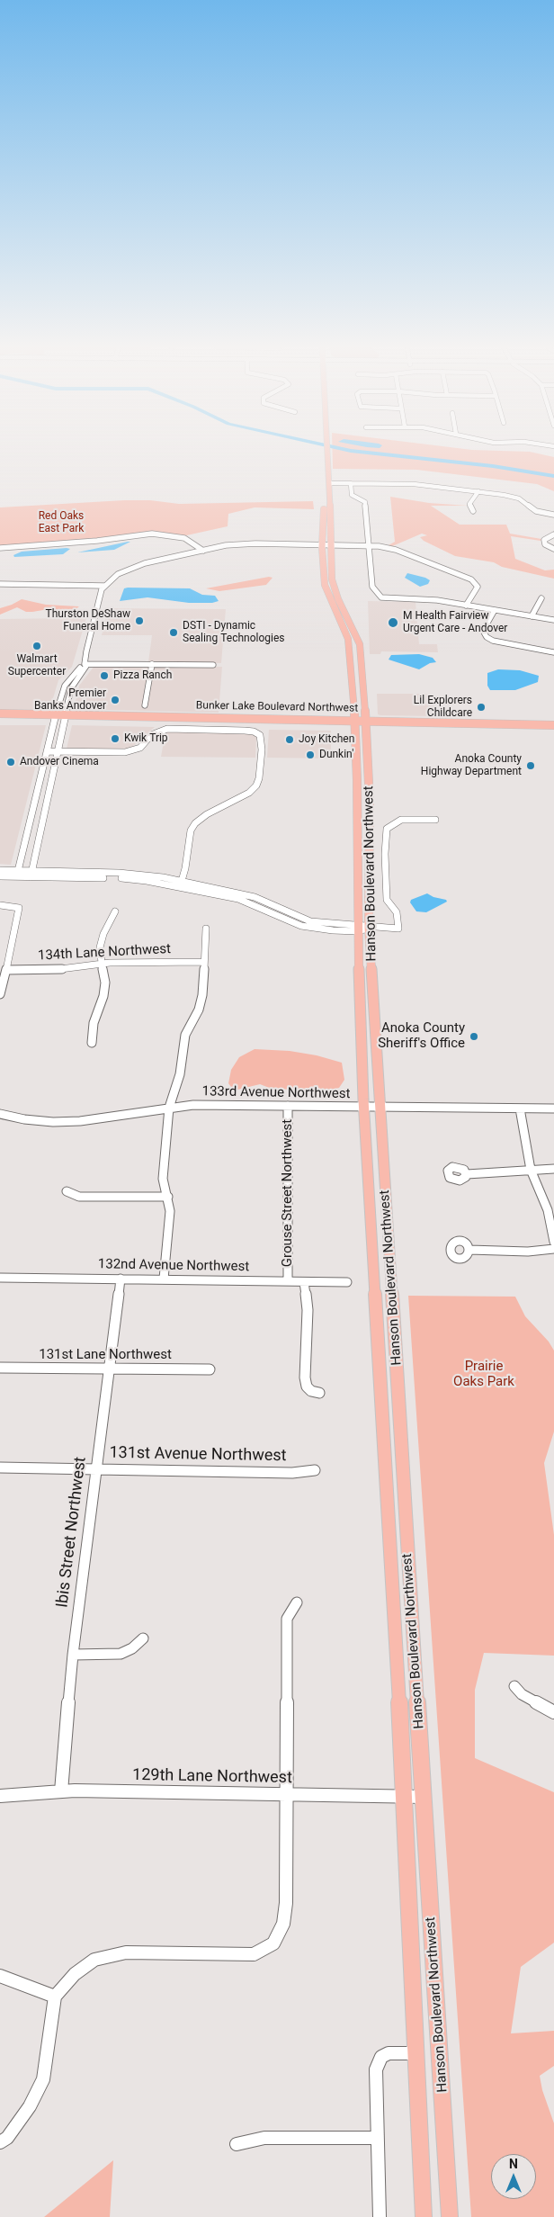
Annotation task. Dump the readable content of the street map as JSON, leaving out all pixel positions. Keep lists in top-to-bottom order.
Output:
{
  "streets": {
    "main road": ["Bunker Lake Boulevard Northwest", "Hanson Boulevard Northwest"],
    "street": [
      "134th Lane Northwest",
      "133rd Avenue Northwest",
      "Grouse Street Northwest",
      "132nd Avenue Northwest",
      "131st Lane Northwest",
      "131st Avenue Northwest",
      "Ibis Street Northwest",
      "129th Lane Northwest"
    ]
  },
  "crossings": [
    ["Bunker Lake Boulevard Northwest", "Hanson Boulevard Northwest"],
    ["Hanson Boulevard Northwest", "133rd Avenue Northwest"],
    ["Hanson Boulevard Northwest", "129th Lane Northwest"],
    ["133rd Avenue Northwest", "Grouse Street Northwest"],
    ["Grouse Street Northwest", "132nd Avenue Northwest"],
    ["132nd Avenue Northwest", "Ibis Street Northwest"],
    ["131st Lane Northwest", "Ibis Street Northwest"],
    ["131st Avenue Northwest", "Ibis Street Northwest"],
    ["Ibis Street Northwest", "129th Lane Northwest"]
  ],
  "parks": ["Red Oaks East Park", "Prairie Oaks Park"],
  "places": [
    "Thurston DeShaw Funeral Home",
    "M Health Fairview Urgent Care - Andover",
    "DSTI - Dynamic Sealing Technologies",
    "Walmart Supercenter",
    "Pizza Ranch",
    "Premier Banks Andover",
    "Lil Explorers Childcare",
    "Kwik Trip",
    "Joy Kitchen",
    "Dunkin'",
    "Andover Cinema",
    "Anoka County Highway Department",
    "Anoka County Sheriff's Office"
  ],
  "north": "top"
}
